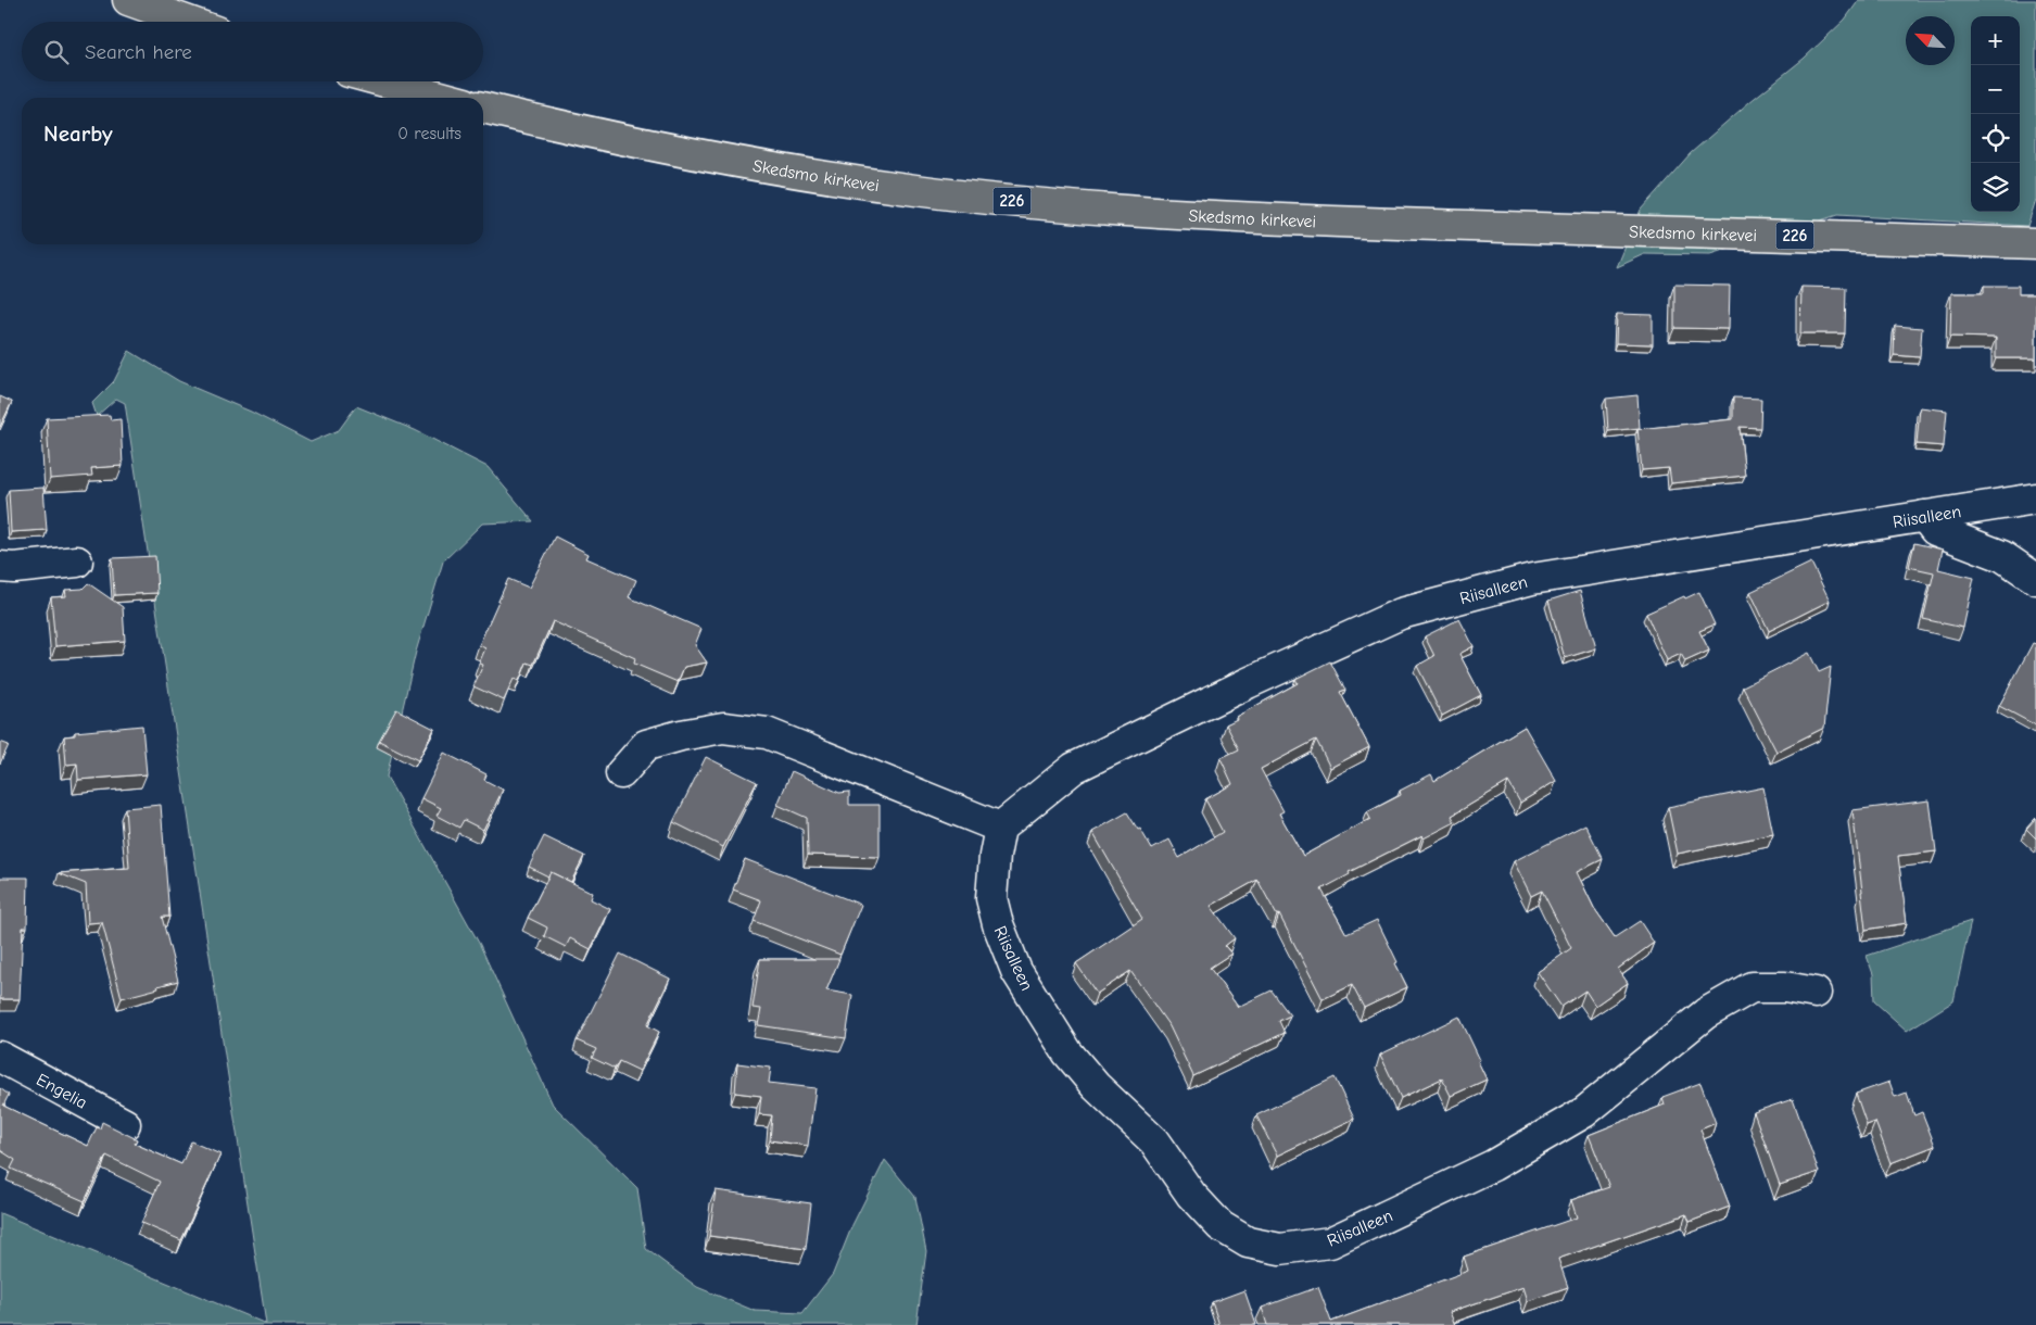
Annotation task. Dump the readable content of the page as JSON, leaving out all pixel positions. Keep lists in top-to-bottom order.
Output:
{
  "streets": {
    "highway": ["Skedsmo kirkevei", "226"],
    "street": ["Riisalleen", "Engelia"]
  },
  "north": "top left",
  "page": {
    "map_buttons": ["+", "−"],
    "search": "Search here",
    "heading": ["Nearby", "0 results"]
  }
}
